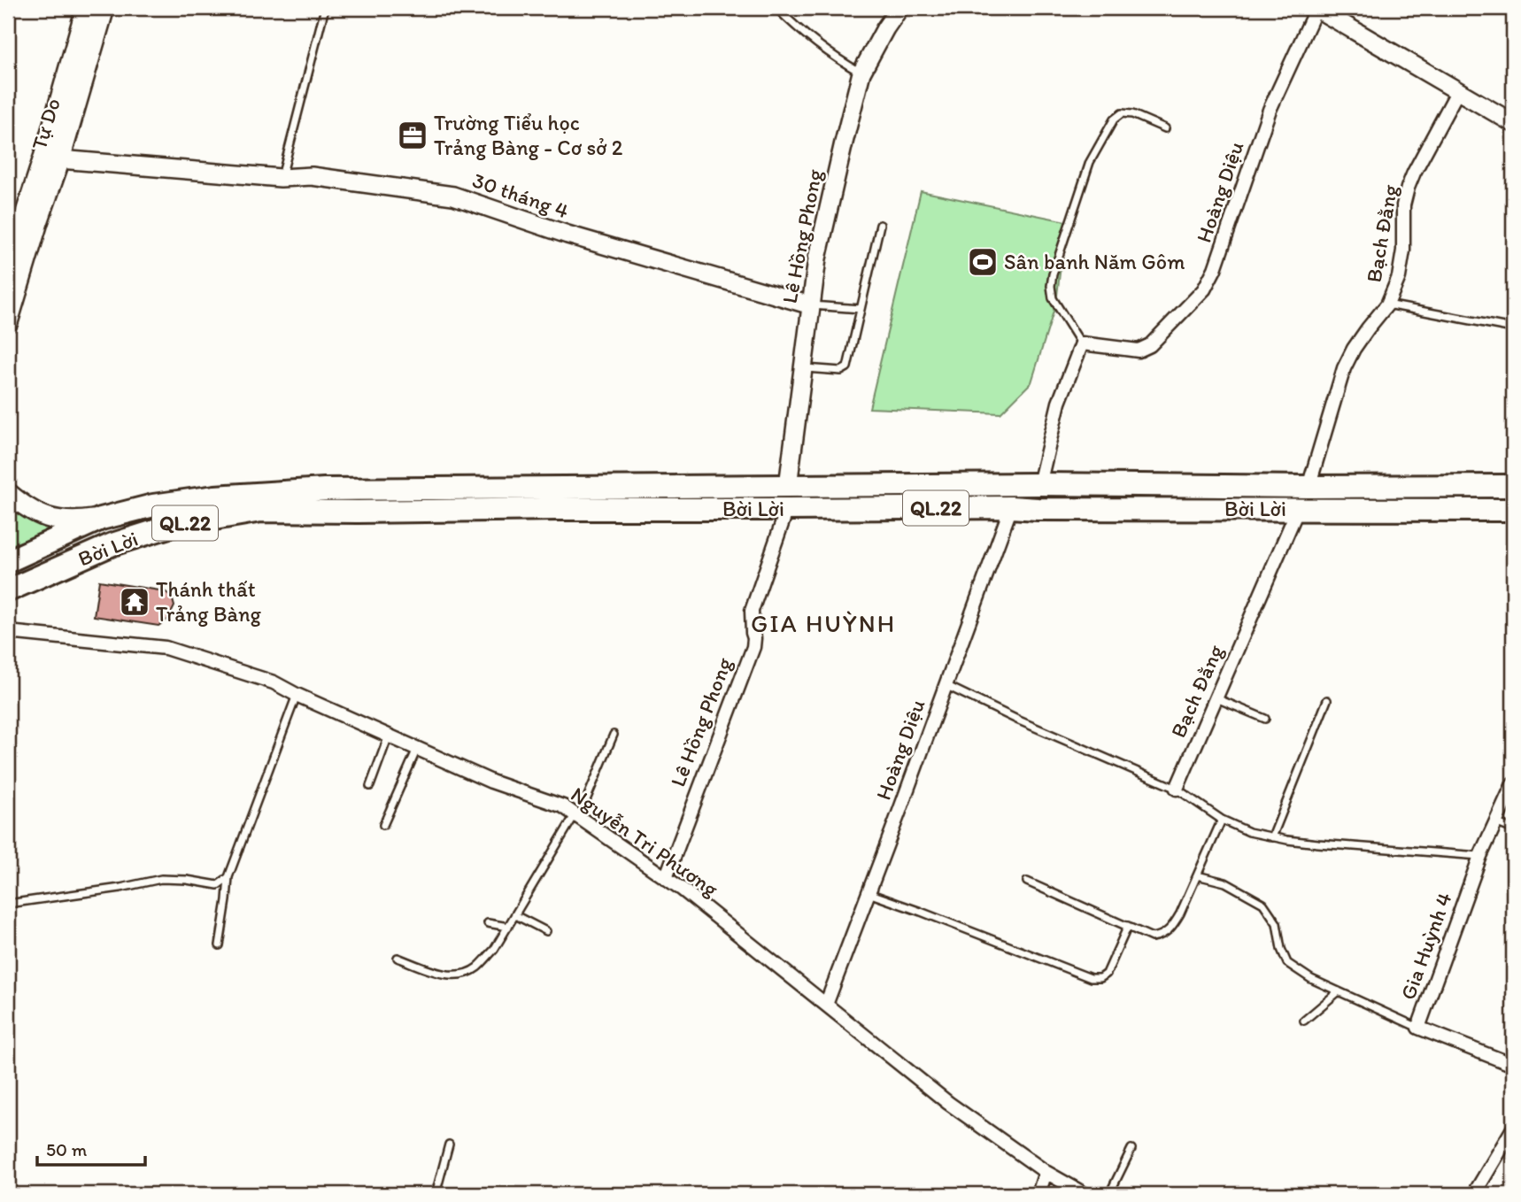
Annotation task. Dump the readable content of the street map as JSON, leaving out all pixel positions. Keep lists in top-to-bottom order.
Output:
{
  "streets": {
    "highway": ["QL.22", "Bời Lời"],
    "main road": ["Tự Do"],
    "street": [
      "Hoàng Diệu",
      "30 tháng 4",
      "Bạch Đằng",
      "Lê Hồng Phong",
      "Nguyễn Tri Phương",
      "Gia Huỳnh 4"
    ]
  },
  "crossings": [
    ["Tự Do", "30 tháng 4"],
    ["Hoàng Diệu", "Bời Lời"],
    ["Hoàng Diệu", "Nguyễn Tri Phương"],
    ["30 tháng 4", "Lê Hồng Phong"],
    ["Bạch Đằng", "Bời Lời"],
    ["Lê Hồng Phong", "Bời Lời"],
    ["Lê Hồng Phong", "Nguyễn Tri Phương"]
  ],
  "districts": ["GIA HUỲNH"],
  "places": {
    "office": ["Trường Tiểu học Trảng Bàng - Cơ sở 2"],
    "sports": ["Sân banh Năm Gôm"],
    "temple": ["Thánh thất Trảng Bàng"]
  },
  "scale_bar": "50 m"
}
